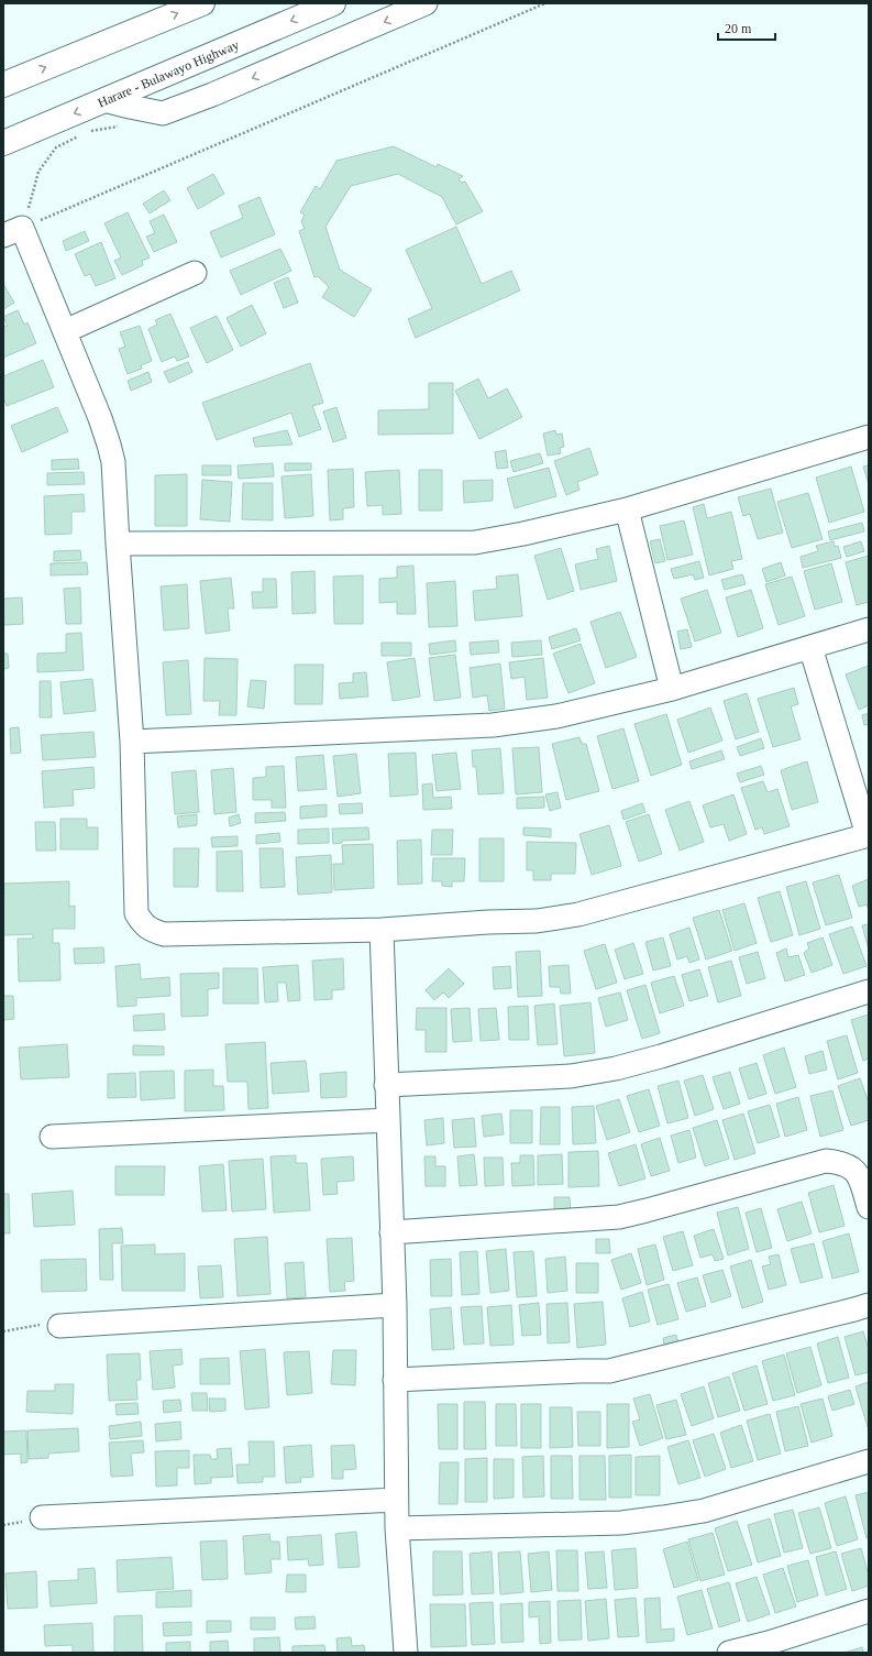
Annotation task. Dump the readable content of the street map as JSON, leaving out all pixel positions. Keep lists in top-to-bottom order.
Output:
{
  "streets": {
    "highway": ["Harare - Bulawayo Highway"]
  },
  "scale_bar": "20 m"
}
